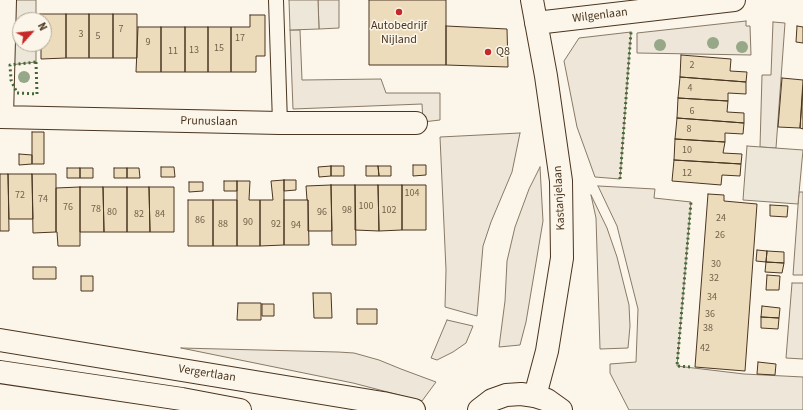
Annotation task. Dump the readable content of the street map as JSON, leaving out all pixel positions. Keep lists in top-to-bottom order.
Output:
{
  "streets": {
    "street": [
      "Wilgenlaan",
      "Prunuslaan",
      "Kastanjelaan",
      "Vergertlaan"
    ]
  },
  "crossings": [
    ["Wilgenlaan", "Kastanjelaan"]
  ],
  "places": ["Autobedrijf Nijland", "Q8"],
  "house_numbers": [
    "7",
    "3",
    "5",
    "17",
    "9",
    "15",
    "13",
    "11",
    "2",
    "4",
    "6",
    "8",
    "10",
    "12",
    "104",
    "72",
    "74",
    "100",
    "76",
    "78",
    "98",
    "102",
    "80",
    "96",
    "82",
    "84",
    "24",
    "86",
    "90",
    "88",
    "92",
    "94",
    "26",
    "30",
    "32",
    "34",
    "36",
    "38",
    "42"
  ],
  "north": "top right"
}
